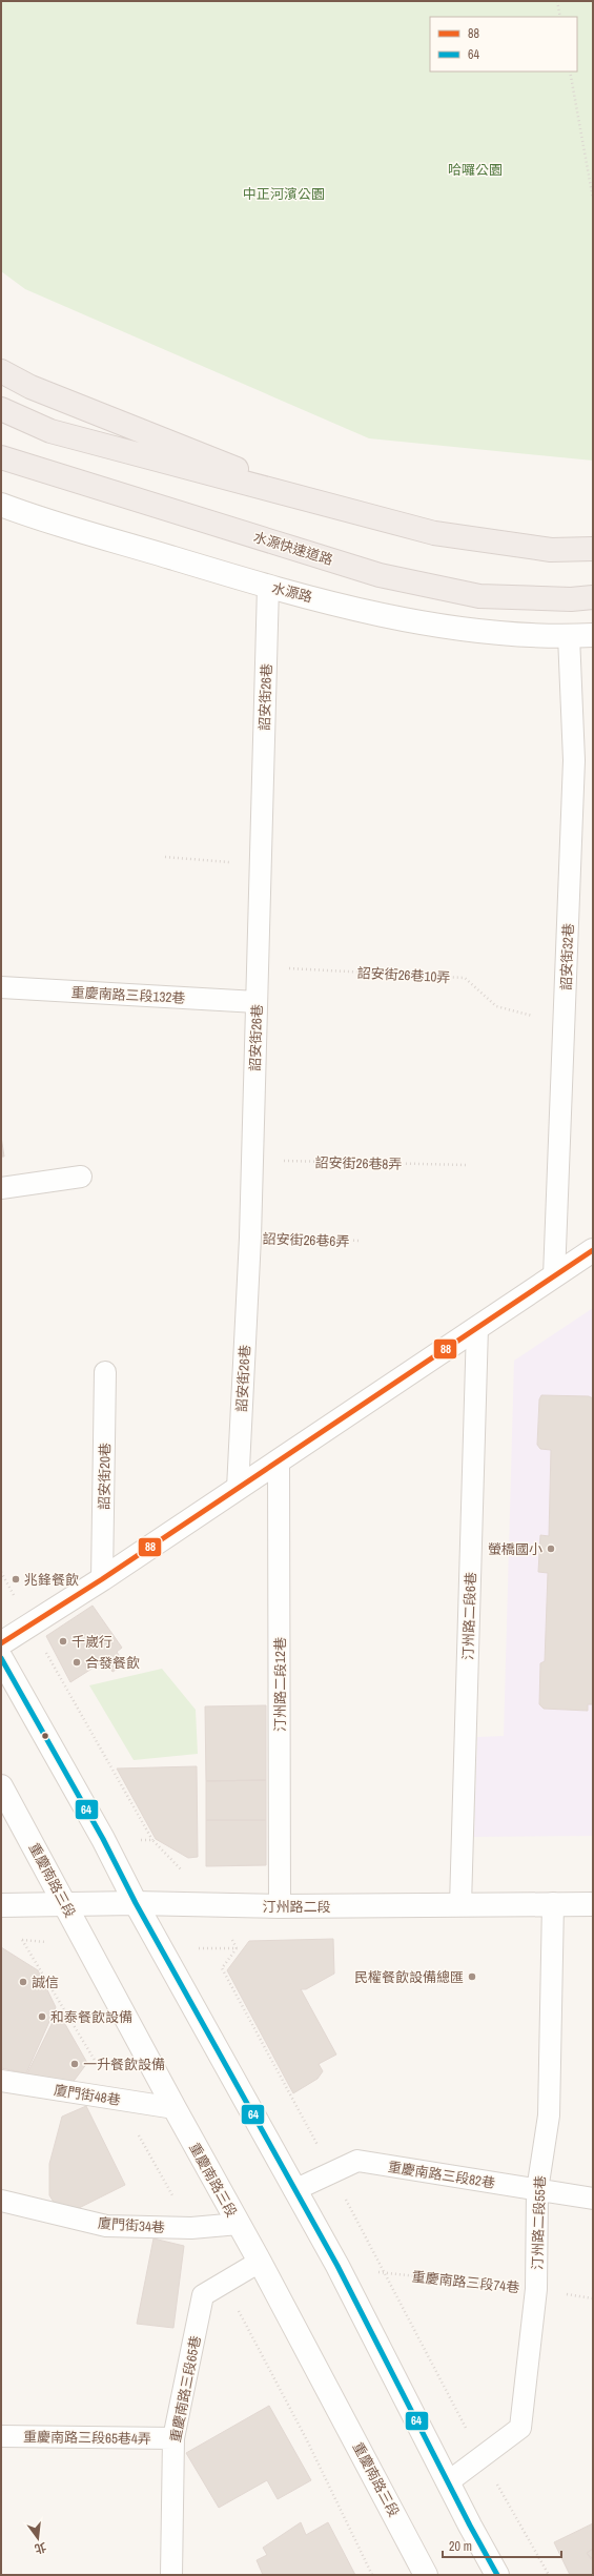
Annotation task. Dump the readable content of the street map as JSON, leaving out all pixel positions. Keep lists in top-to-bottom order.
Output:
{
  "streets": {
    "highway": ["水源快速道路"],
    "main road": ["水源路", "重慶南路三段", "汀州路二段"],
    "lane": [
      "詔安街26巷",
      "詔安街32巷",
      "重慶南路三段132巷",
      "詔安街20巷",
      "汀州路二段6巷",
      "汀州路二段12巷",
      "廈門街48巷",
      "重慶南路三段82巷",
      "汀州路二段55巷",
      "廈門街34巷",
      "重慶南路三段65巷",
      "重慶南路三段65巷4弄"
    ],
    "path": [
      "詔安街26巷10弄",
      "詔安街26巷8弄",
      "詔安街26巷6弄",
      "重慶南路三段74巷"
    ]
  },
  "crossings": [
    ["水源路", "詔安街26巷"],
    ["水源路", "詔安街32巷"],
    ["詔安街26巷", "詔安街26巷10弄"],
    ["詔安街26巷", "重慶南路三段132巷"],
    ["詔安街26巷", "詔安街26巷8弄"],
    ["詔安街26巷", "詔安街26巷6弄"],
    ["詔安街32巷", "詔安街26巷10弄"],
    ["汀州路二段6巷", "汀州路二段"],
    ["汀州路二段12巷", "汀州路二段"],
    ["重慶南路三段", "汀州路二段"],
    ["重慶南路三段", "廈門街48巷"],
    ["重慶南路三段", "廈門街34巷"],
    ["重慶南路三段", "重慶南路三段65巷"],
    ["汀州路二段", "汀州路二段55巷"],
    ["重慶南路三段82巷", "汀州路二段55巷"],
    ["汀州路二段55巷", "重慶南路三段74巷"],
    ["重慶南路三段65巷", "重慶南路三段65巷4弄"]
  ],
  "parks": ["哈囉公園", "中正河濱公園"],
  "places": [
    "螢橋國小",
    "兆鋒餐飲",
    "千崴行",
    "合發餐飲",
    "民權餐飲設備總匯",
    "誠信",
    "和泰餐飲設備",
    "一升餐飲設備"
  ],
  "lines": ["transit line 88", "transit line 64"],
  "legend": ["88", "64"],
  "scale_bar": "20 m",
  "north": "bottom"
}
